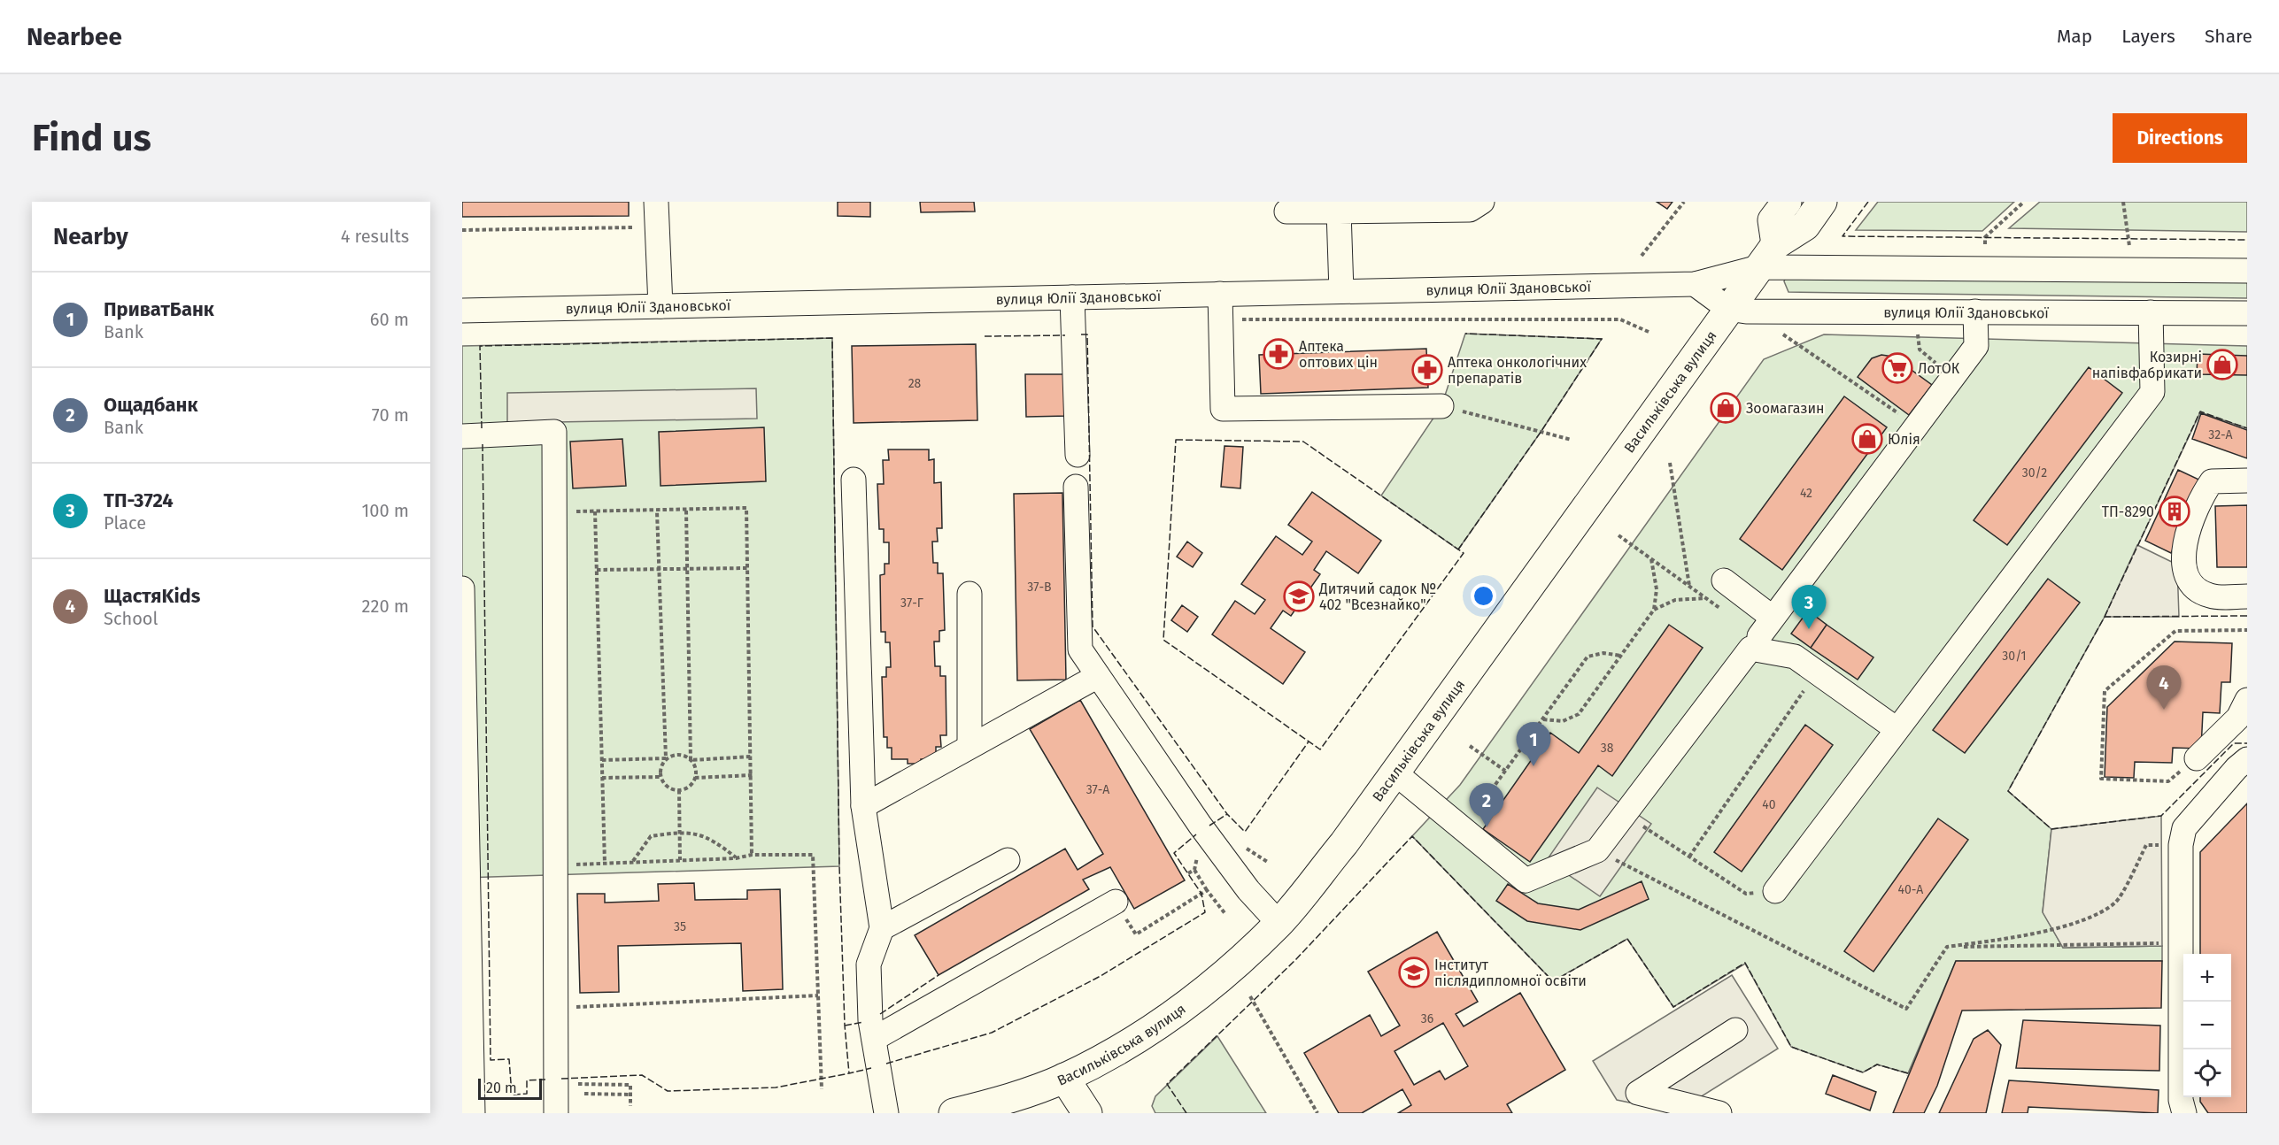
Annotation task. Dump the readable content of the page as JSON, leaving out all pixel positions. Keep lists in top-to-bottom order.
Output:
{
  "streets": {
    "main road": ["Васильківська вулиця"],
    "street": ["вулиця Юлії Здановської"]
  },
  "crossings": [
    ["вулиця Юлії Здановської", "Васильківська вулиця"]
  ],
  "places": {
    "pharmacy": ["Аптека оптових цін", "Аптека онкологічних препаратів"],
    "shop": ["Козирні напівфабрикати", "Зоомагазин", "Юлія"],
    "supermarket": ["ЛотОК"],
    "building": ["ТП-8290"],
    "school or university": ["Дитячий садок № 402 \"Всезнайко\"", "Інститут післядипломної освіти"]
  },
  "house_numbers": [
    "28",
    "32-А",
    "30/2",
    "42",
    "37-В",
    "37-Г",
    "30/1",
    "38",
    "37-А",
    "40",
    "40-А",
    "35",
    "36"
  ],
  "scale_bar": "20 m",
  "page": {
    "header": "Nearbee",
    "nav": ["Map", "Layers", "Share"],
    "buttons": "Directions",
    "title": "Find us",
    "heading": ["Nearby", "4 results"],
    "list": [
      {
        "mark": "1",
        "name": "ПриватБанк",
        "note": "Bank",
        "value": "60 m"
      },
      {
        "mark": "2",
        "name": "Ощадбанк",
        "note": "Bank",
        "value": "70 m"
      },
      {
        "mark": "3",
        "name": "ТП-3724",
        "note": "Place",
        "value": "100 m"
      },
      {
        "mark": "4",
        "name": "ЩастяKids",
        "note": "School",
        "value": "220 m"
      }
    ],
    "pins": [
      "3",
      "4",
      "1",
      "2"
    ],
    "map_buttons": ["+", "−"],
    "scale": "20 m"
  }
}
